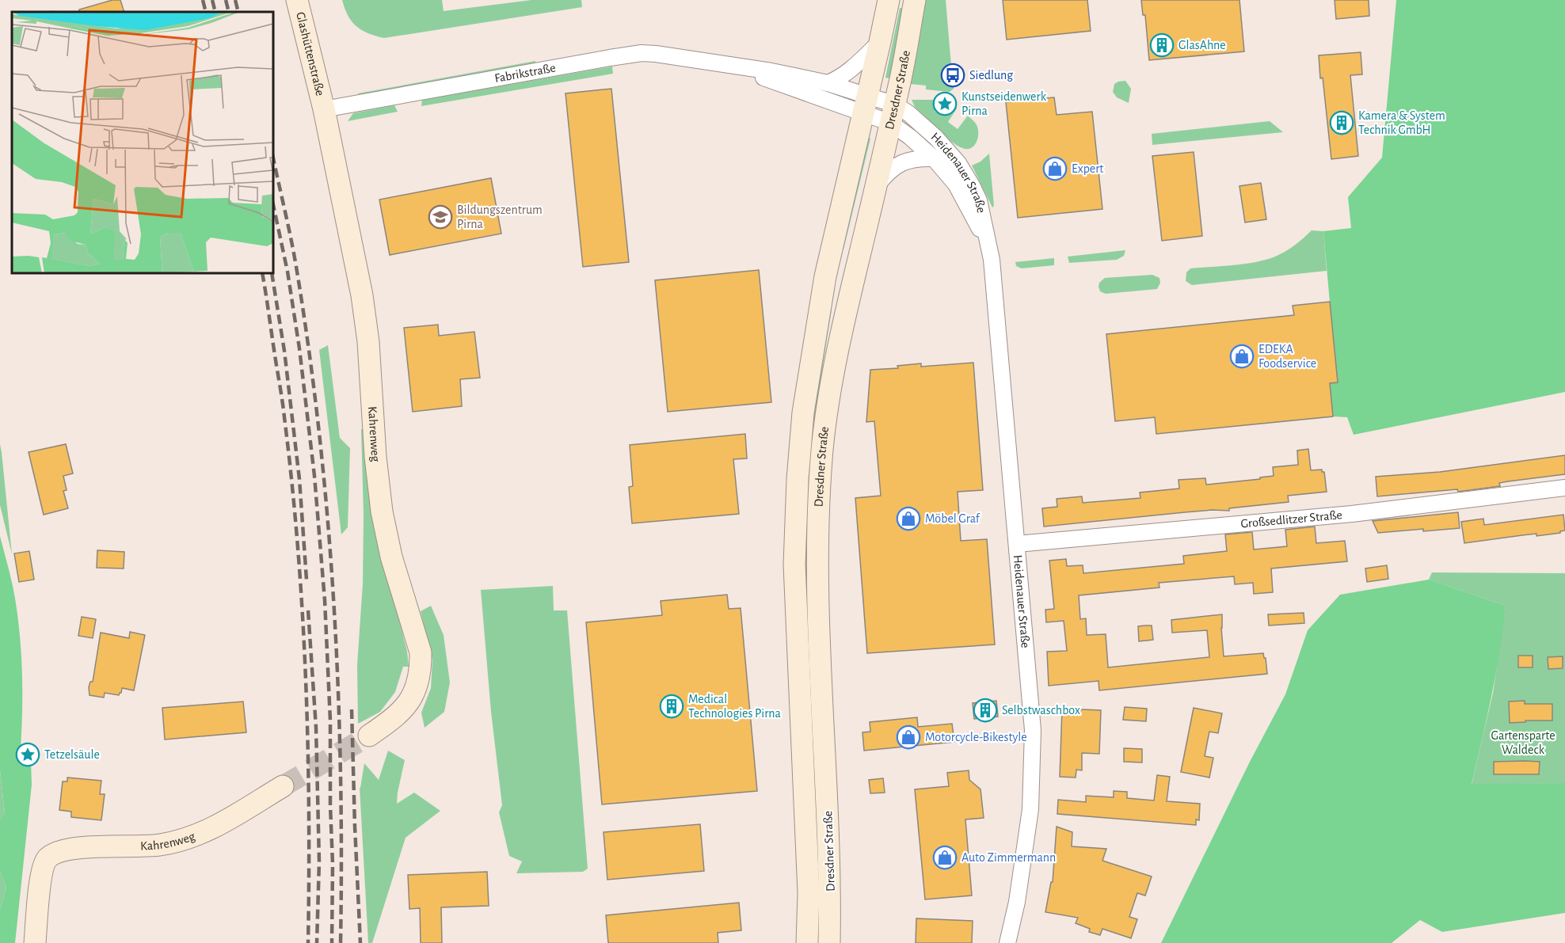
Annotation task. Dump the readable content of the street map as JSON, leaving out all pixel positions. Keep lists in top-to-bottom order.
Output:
{
  "streets": {
    "main road": ["Glashüttenstraße", "Dresdner Straße", "Kahrenweg"],
    "street": ["Fabrikstraße", "Heidenauer Straße", "Großsedlitzer Straße"]
  },
  "crossings": [
    ["Glashüttenstraße", "Fabrikstraße"],
    ["Glashüttenstraße", "Kahrenweg"],
    ["Fabrikstraße", "Dresdner Straße"],
    ["Fabrikstraße", "Kahrenweg"],
    ["Dresdner Straße", "Heidenauer Straße"],
    ["Heidenauer Straße", "Großsedlitzer Straße"]
  ],
  "parks": ["Gartensparte Waldeck"],
  "places": {
    "building": [
      "GlasAhne",
      "Kamera & System Technik GmbH",
      "Medical Technologies Pirna",
      "Selbstwaschbox"
    ],
    "bus stop": ["Siedlung"],
    "place": ["Kunstseidenwerk Pirna", "Tetzelsäule"],
    "shop": [
      "Expert",
      "EDEKA Foodservice",
      "Möbel Graf",
      "Motorcycle-Bikestyle",
      "Auto Zimmermann"
    ],
    "school or university": ["Bildungszentrum Pirna"]
  }
}
